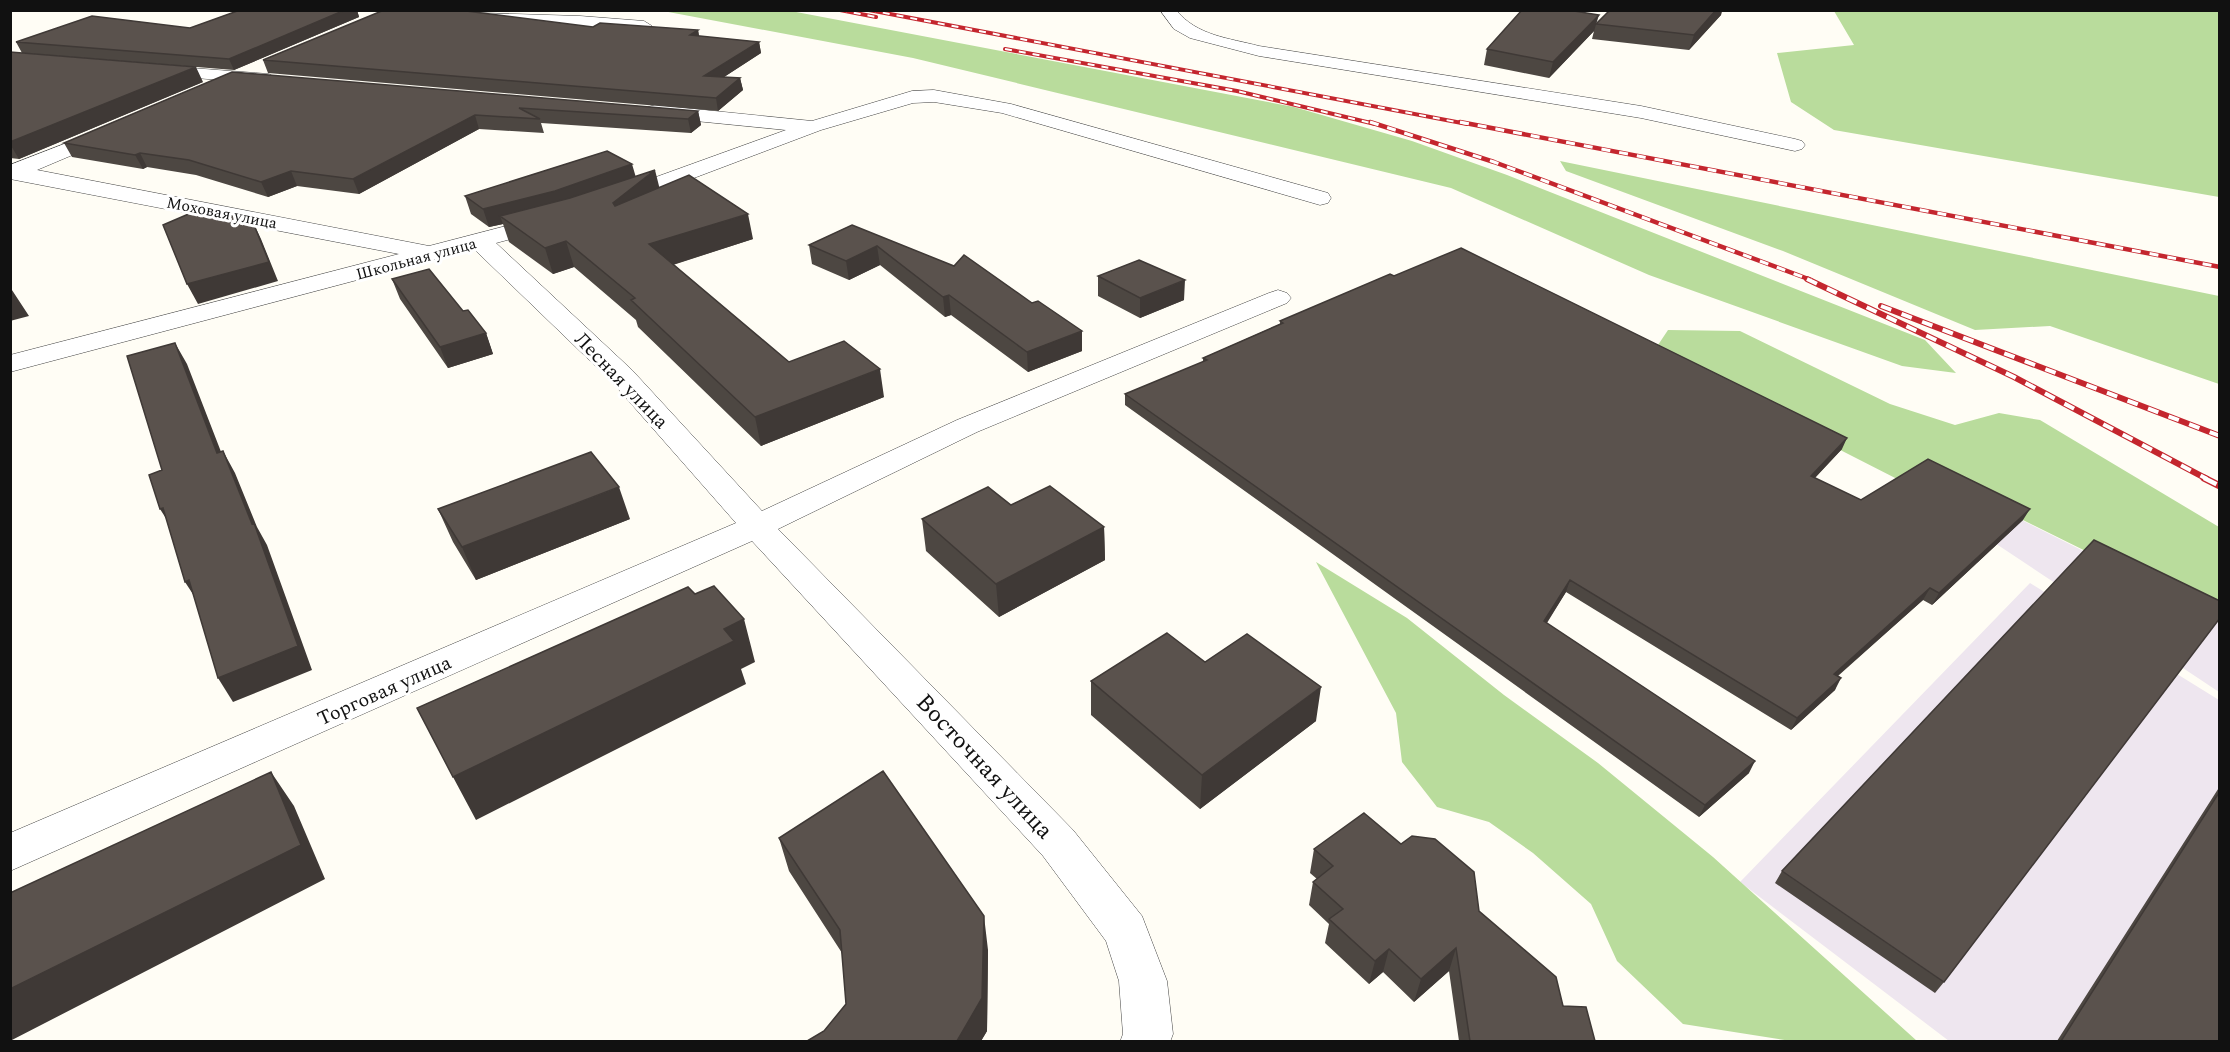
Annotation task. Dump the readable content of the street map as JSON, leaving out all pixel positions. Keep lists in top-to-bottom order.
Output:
{
  "streets": {
    "street": [
      "Моховая улица",
      "Школьная улица",
      "Лесная улица",
      "Торговая улица",
      "Восточная улица"
    ]
  },
  "crossings": [
    ["Моховая улица", "Школьная улица"],
    ["Школьная улица", "Лесная улица"],
    ["Лесная улица", "Торговая улица"],
    ["Лесная улица", "Восточная улица"],
    ["Торговая улица", "Восточная улица"]
  ]
}
